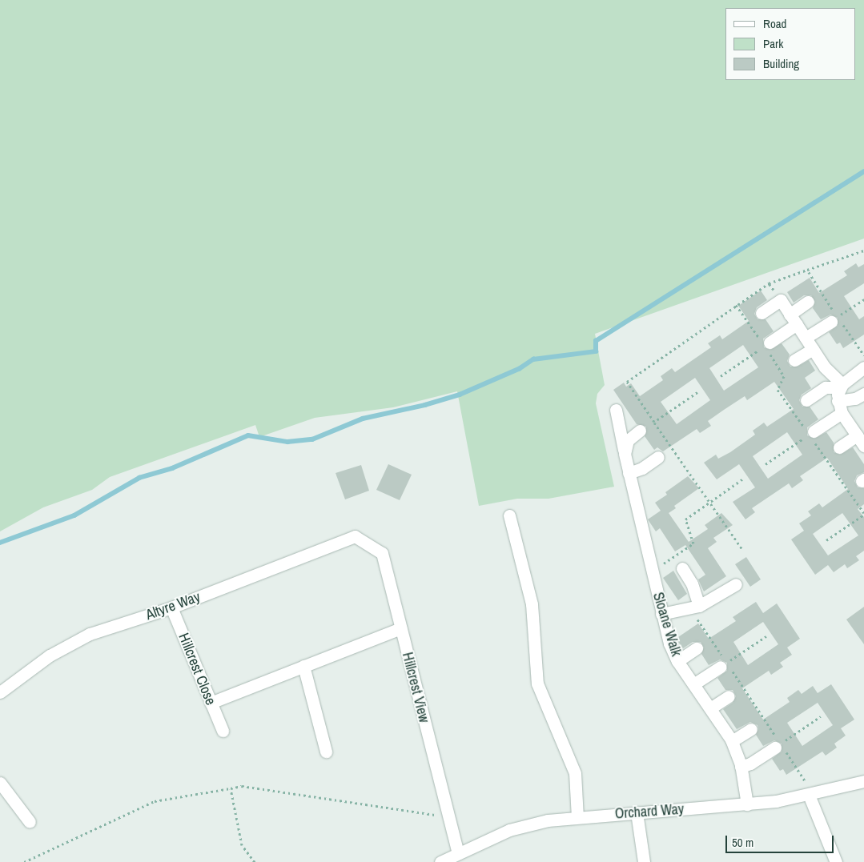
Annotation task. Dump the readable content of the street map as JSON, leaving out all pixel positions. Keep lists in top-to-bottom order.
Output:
{
  "streets": {
    "street": [
      "Altyre Way",
      "Sloane Walk",
      "Hillcrest Close",
      "Hillcrest View",
      "Orchard Way"
    ]
  },
  "crossings": [
    ["Altyre Way", "Hillcrest Close"],
    ["Altyre Way", "Hillcrest View"],
    ["Sloane Walk", "Orchard Way"],
    ["Hillcrest View", "Orchard Way"]
  ],
  "legend": ["Road", "Park", "Building"],
  "scale_bar": "50 m"
}
